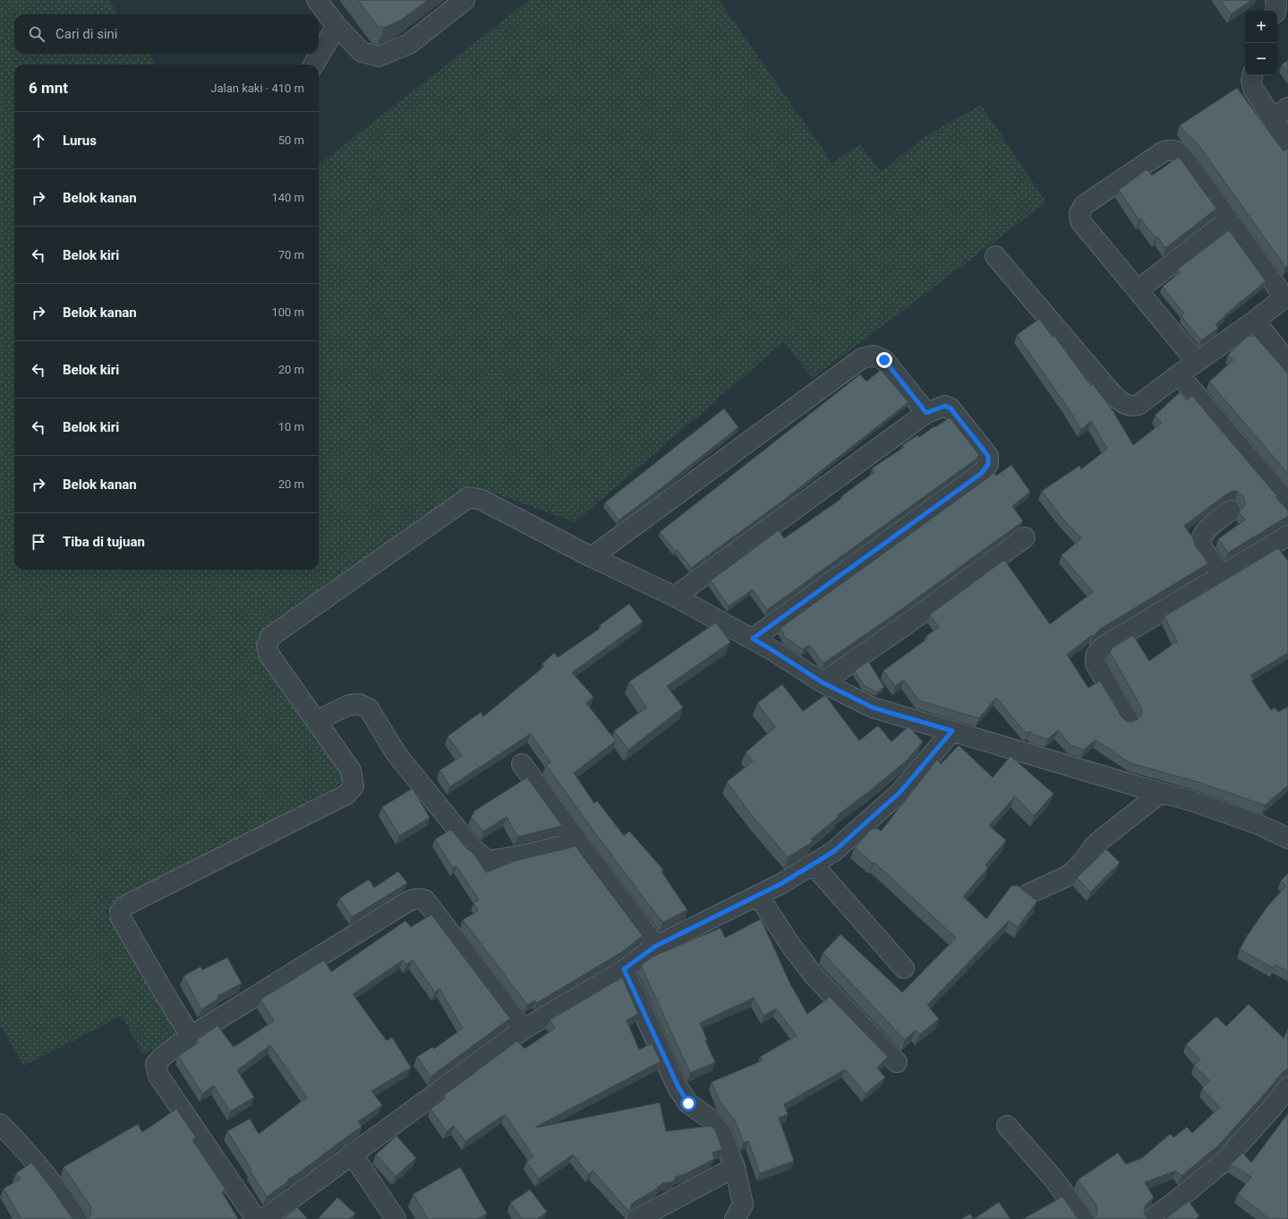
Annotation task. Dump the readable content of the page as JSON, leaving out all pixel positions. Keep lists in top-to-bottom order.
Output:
{
  "page": {
    "map_buttons": ["+", "−"],
    "search": "Cari di sini",
    "heading": ["6 mnt", "Jalan kaki · 410 m"],
    "list": [
      ["Lurus", "50 m"],
      ["Belok kanan", "140 m"],
      ["Belok kiri", "70 m"],
      ["Belok kanan", "100 m"],
      ["Belok kiri", "20 m"],
      ["Belok kiri", "10 m"],
      ["Belok kanan", "20 m"],
      "Tiba di tujuan"
    ]
  }
}
